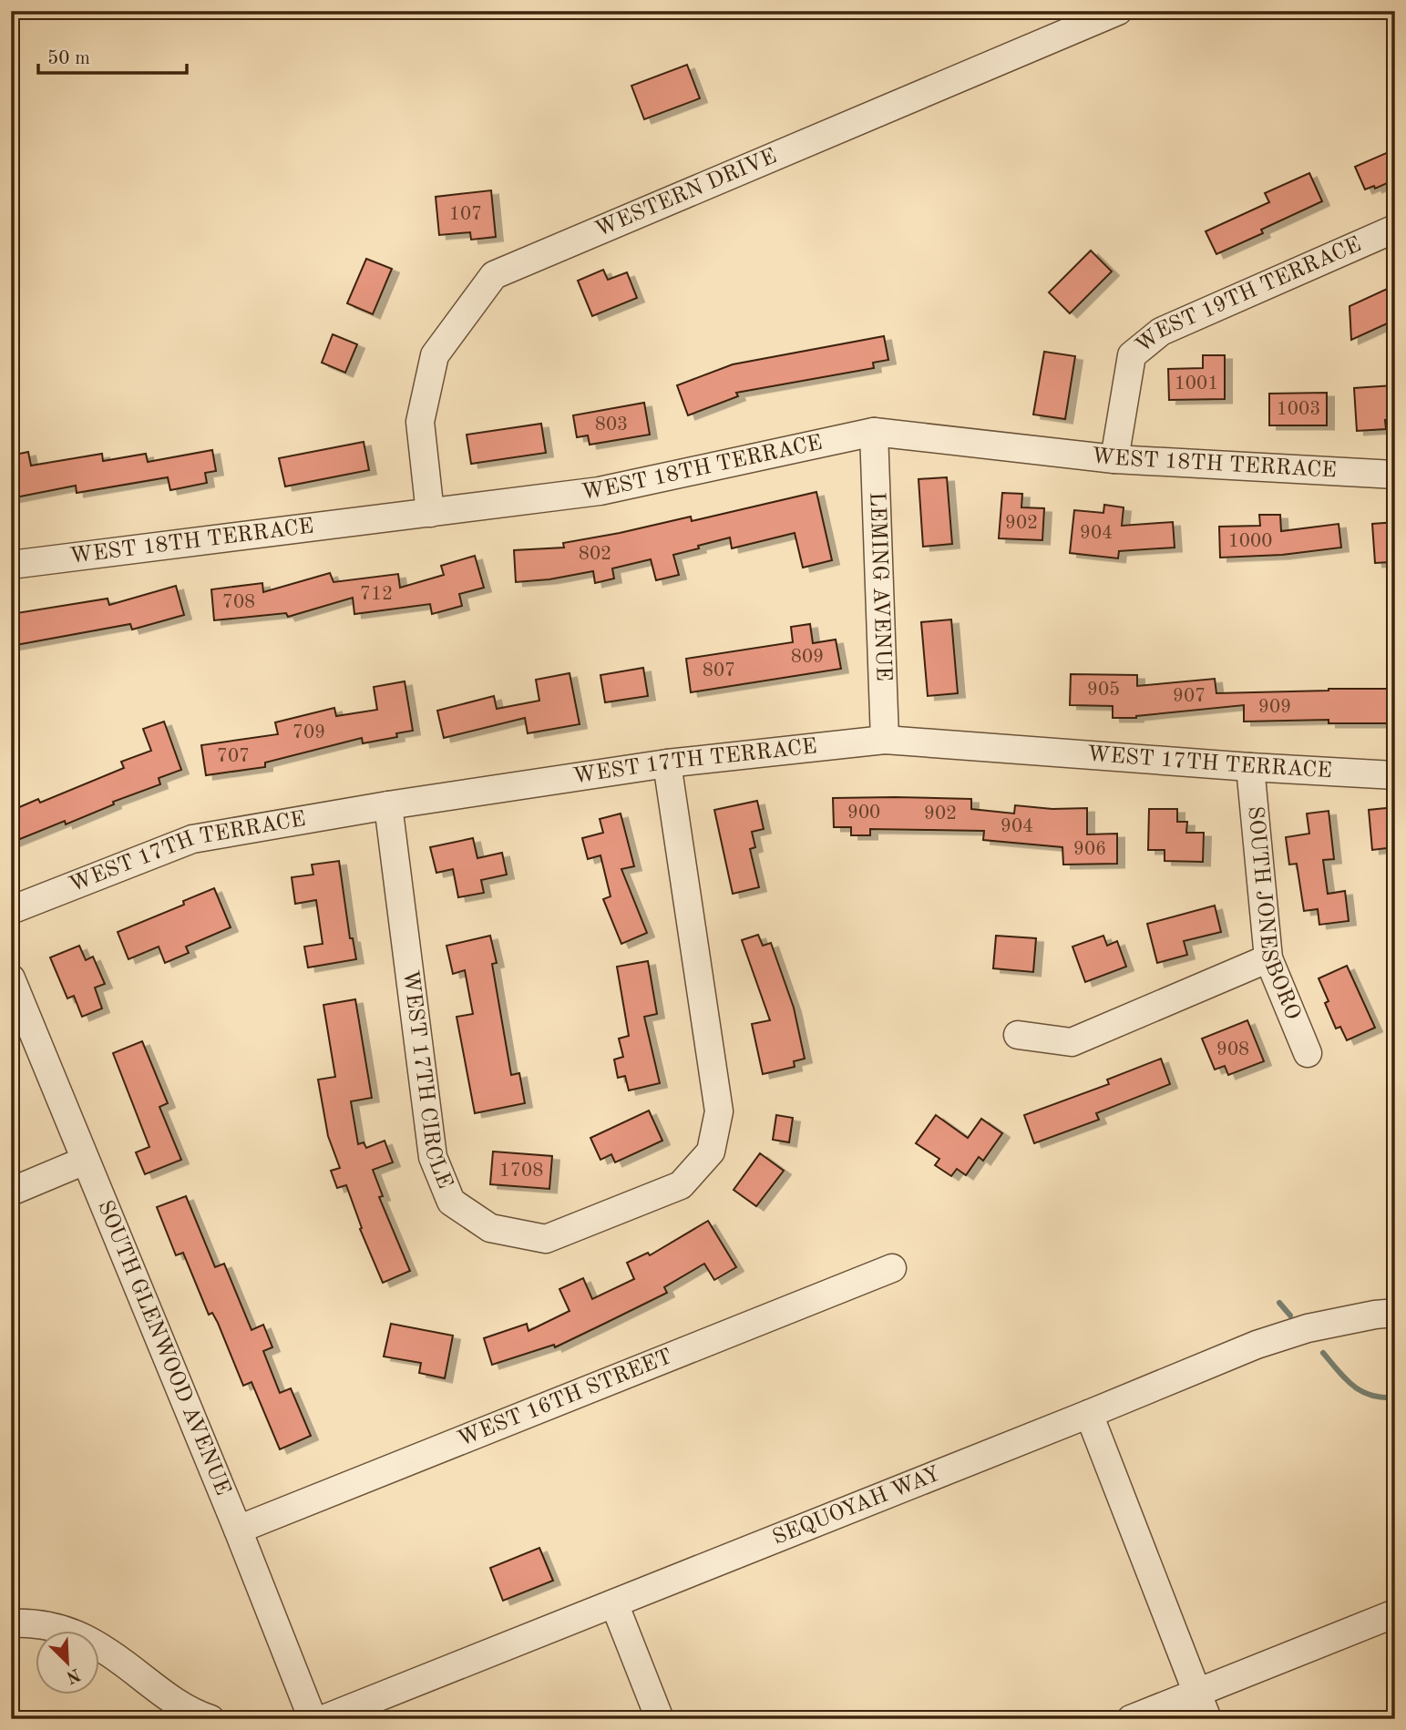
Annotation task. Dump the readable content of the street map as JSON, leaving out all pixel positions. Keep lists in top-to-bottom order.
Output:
{
  "streets": {
    "street": [
      "WESTERN DRIVE",
      "WEST 19TH TERRACE",
      "WEST 18TH TERRACE",
      "LEMING AVENUE",
      "WEST 17TH TERRACE",
      "SOUTH JONESBORO",
      "WEST 17TH CIRCLE",
      "SOUTH GLENWOOD AVENUE",
      "WEST 16TH STREET",
      "SEQUOYAH WAY"
    ]
  },
  "crossings": [
    ["WESTERN DRIVE", "WEST 18TH TERRACE"],
    ["WEST 19TH TERRACE", "WEST 18TH TERRACE"],
    ["WEST 18TH TERRACE", "LEMING AVENUE"],
    ["LEMING AVENUE", "WEST 17TH TERRACE"],
    ["WEST 17TH TERRACE", "SOUTH JONESBORO"],
    ["WEST 17TH TERRACE", "WEST 17TH CIRCLE"],
    ["SOUTH GLENWOOD AVENUE", "WEST 16TH STREET"]
  ],
  "house_numbers": [
    "107",
    "1001",
    "1003",
    "803",
    "902",
    "904",
    "1000",
    "802",
    "712",
    "708",
    "809",
    "807",
    "905",
    "907",
    "909",
    "709",
    "707",
    "900",
    "902",
    "904",
    "906",
    "908",
    "1708"
  ],
  "scale_bar": "50 m",
  "north": "bottom right"
}
